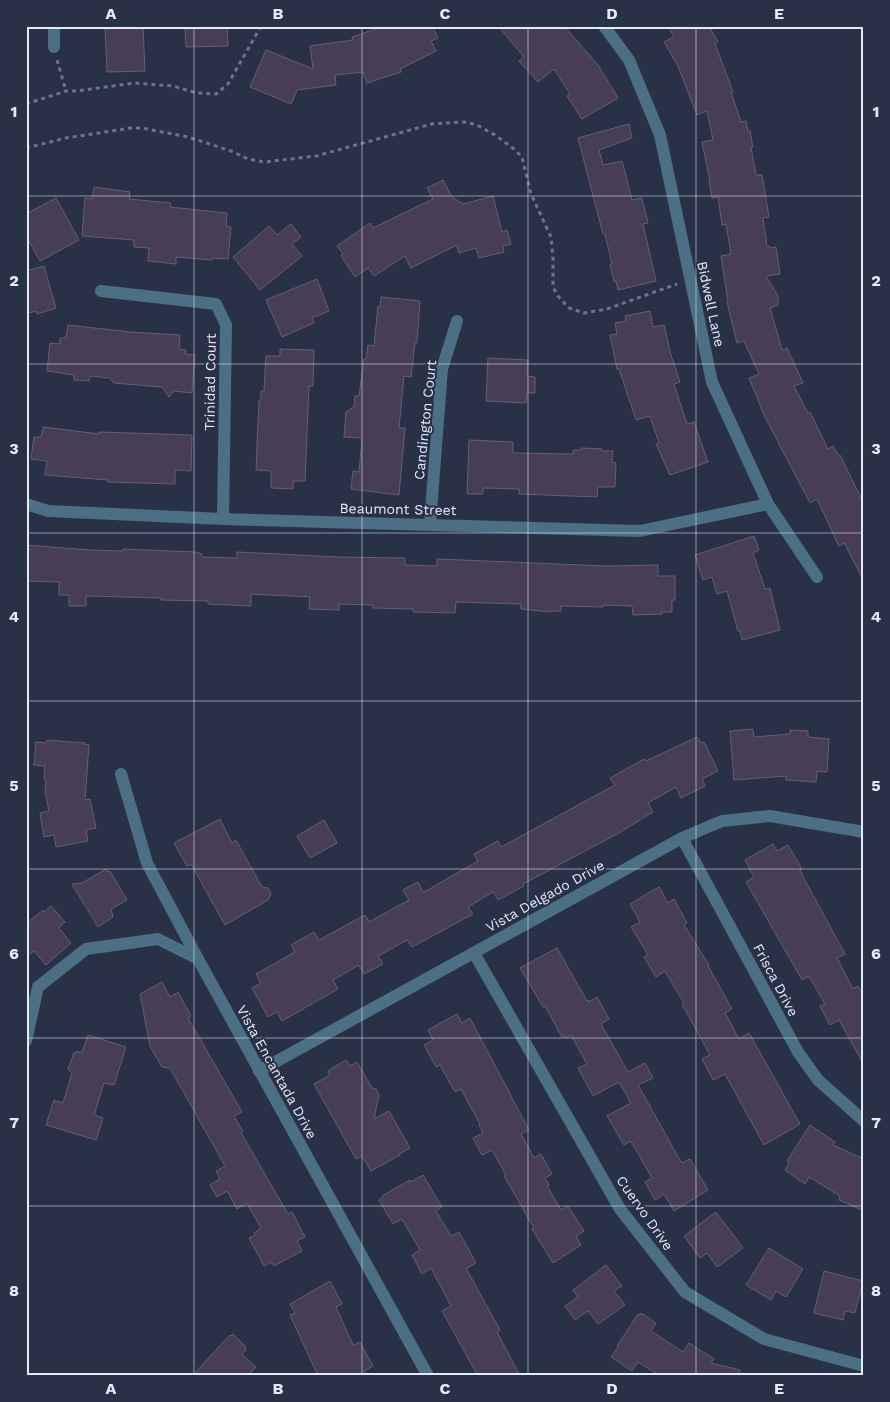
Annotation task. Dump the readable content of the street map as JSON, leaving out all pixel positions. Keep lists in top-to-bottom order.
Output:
{
  "streets": {
    "street": [
      "Bidwell Lane",
      "Trinidad Court",
      "Candington Court",
      "Beaumont Street",
      "Vista Delgado Drive",
      "Frisca Drive",
      "Vista Encantada Drive",
      "Cuervo Drive"
    ]
  },
  "crossings": [
    ["Bidwell Lane", "Beaumont Street"],
    ["Trinidad Court", "Beaumont Street"],
    ["Candington Court", "Beaumont Street"],
    ["Vista Delgado Drive", "Frisca Drive"],
    ["Vista Delgado Drive", "Vista Encantada Drive"],
    ["Vista Delgado Drive", "Cuervo Drive"]
  ],
  "grid": {
    "columns": [
      "A",
      "B",
      "C",
      "D",
      "E"
    ],
    "rows": [
      "1",
      "2",
      "3",
      "4",
      "5",
      "6",
      "7",
      "8"
    ]
  }
}
